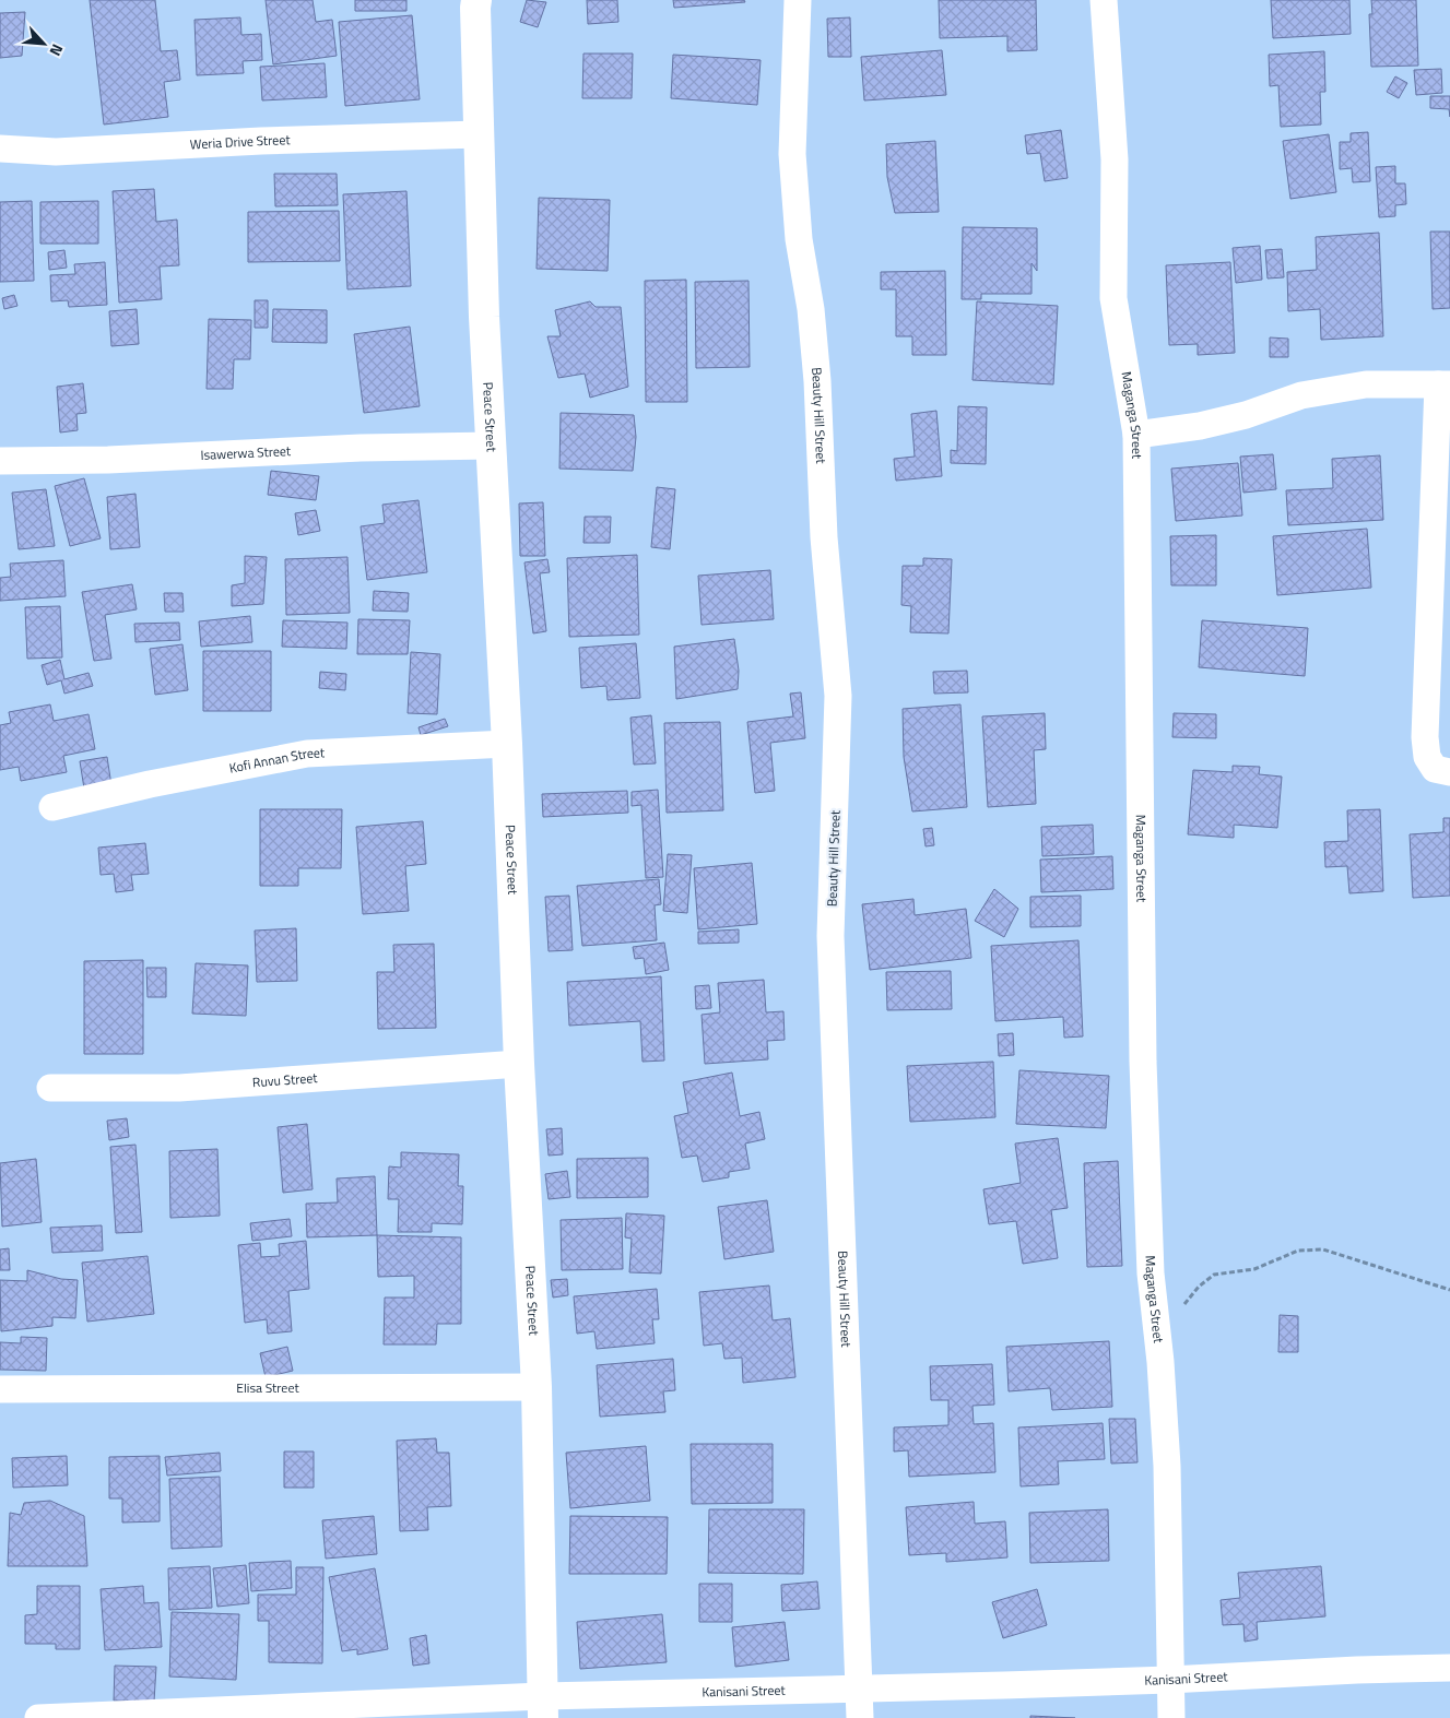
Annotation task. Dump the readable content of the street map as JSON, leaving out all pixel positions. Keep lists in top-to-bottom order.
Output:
{
  "streets": {
    "street": [
      "Weria Drive Street",
      "Beauty Hill Street",
      "Maganga Street",
      "Peace Street",
      "Isawerwa Street",
      "Kofi Annan Street",
      "Ruvu Street",
      "Elisa Street",
      "Kanisani Street"
    ]
  },
  "crossings": [
    ["Weria Drive Street", "Peace Street"],
    ["Beauty Hill Street", "Kanisani Street"],
    ["Maganga Street", "Kanisani Street"],
    ["Peace Street", "Isawerwa Street"],
    ["Peace Street", "Kofi Annan Street"],
    ["Peace Street", "Ruvu Street"],
    ["Peace Street", "Elisa Street"],
    ["Peace Street", "Kanisani Street"]
  ],
  "north": "bottom right"
}
